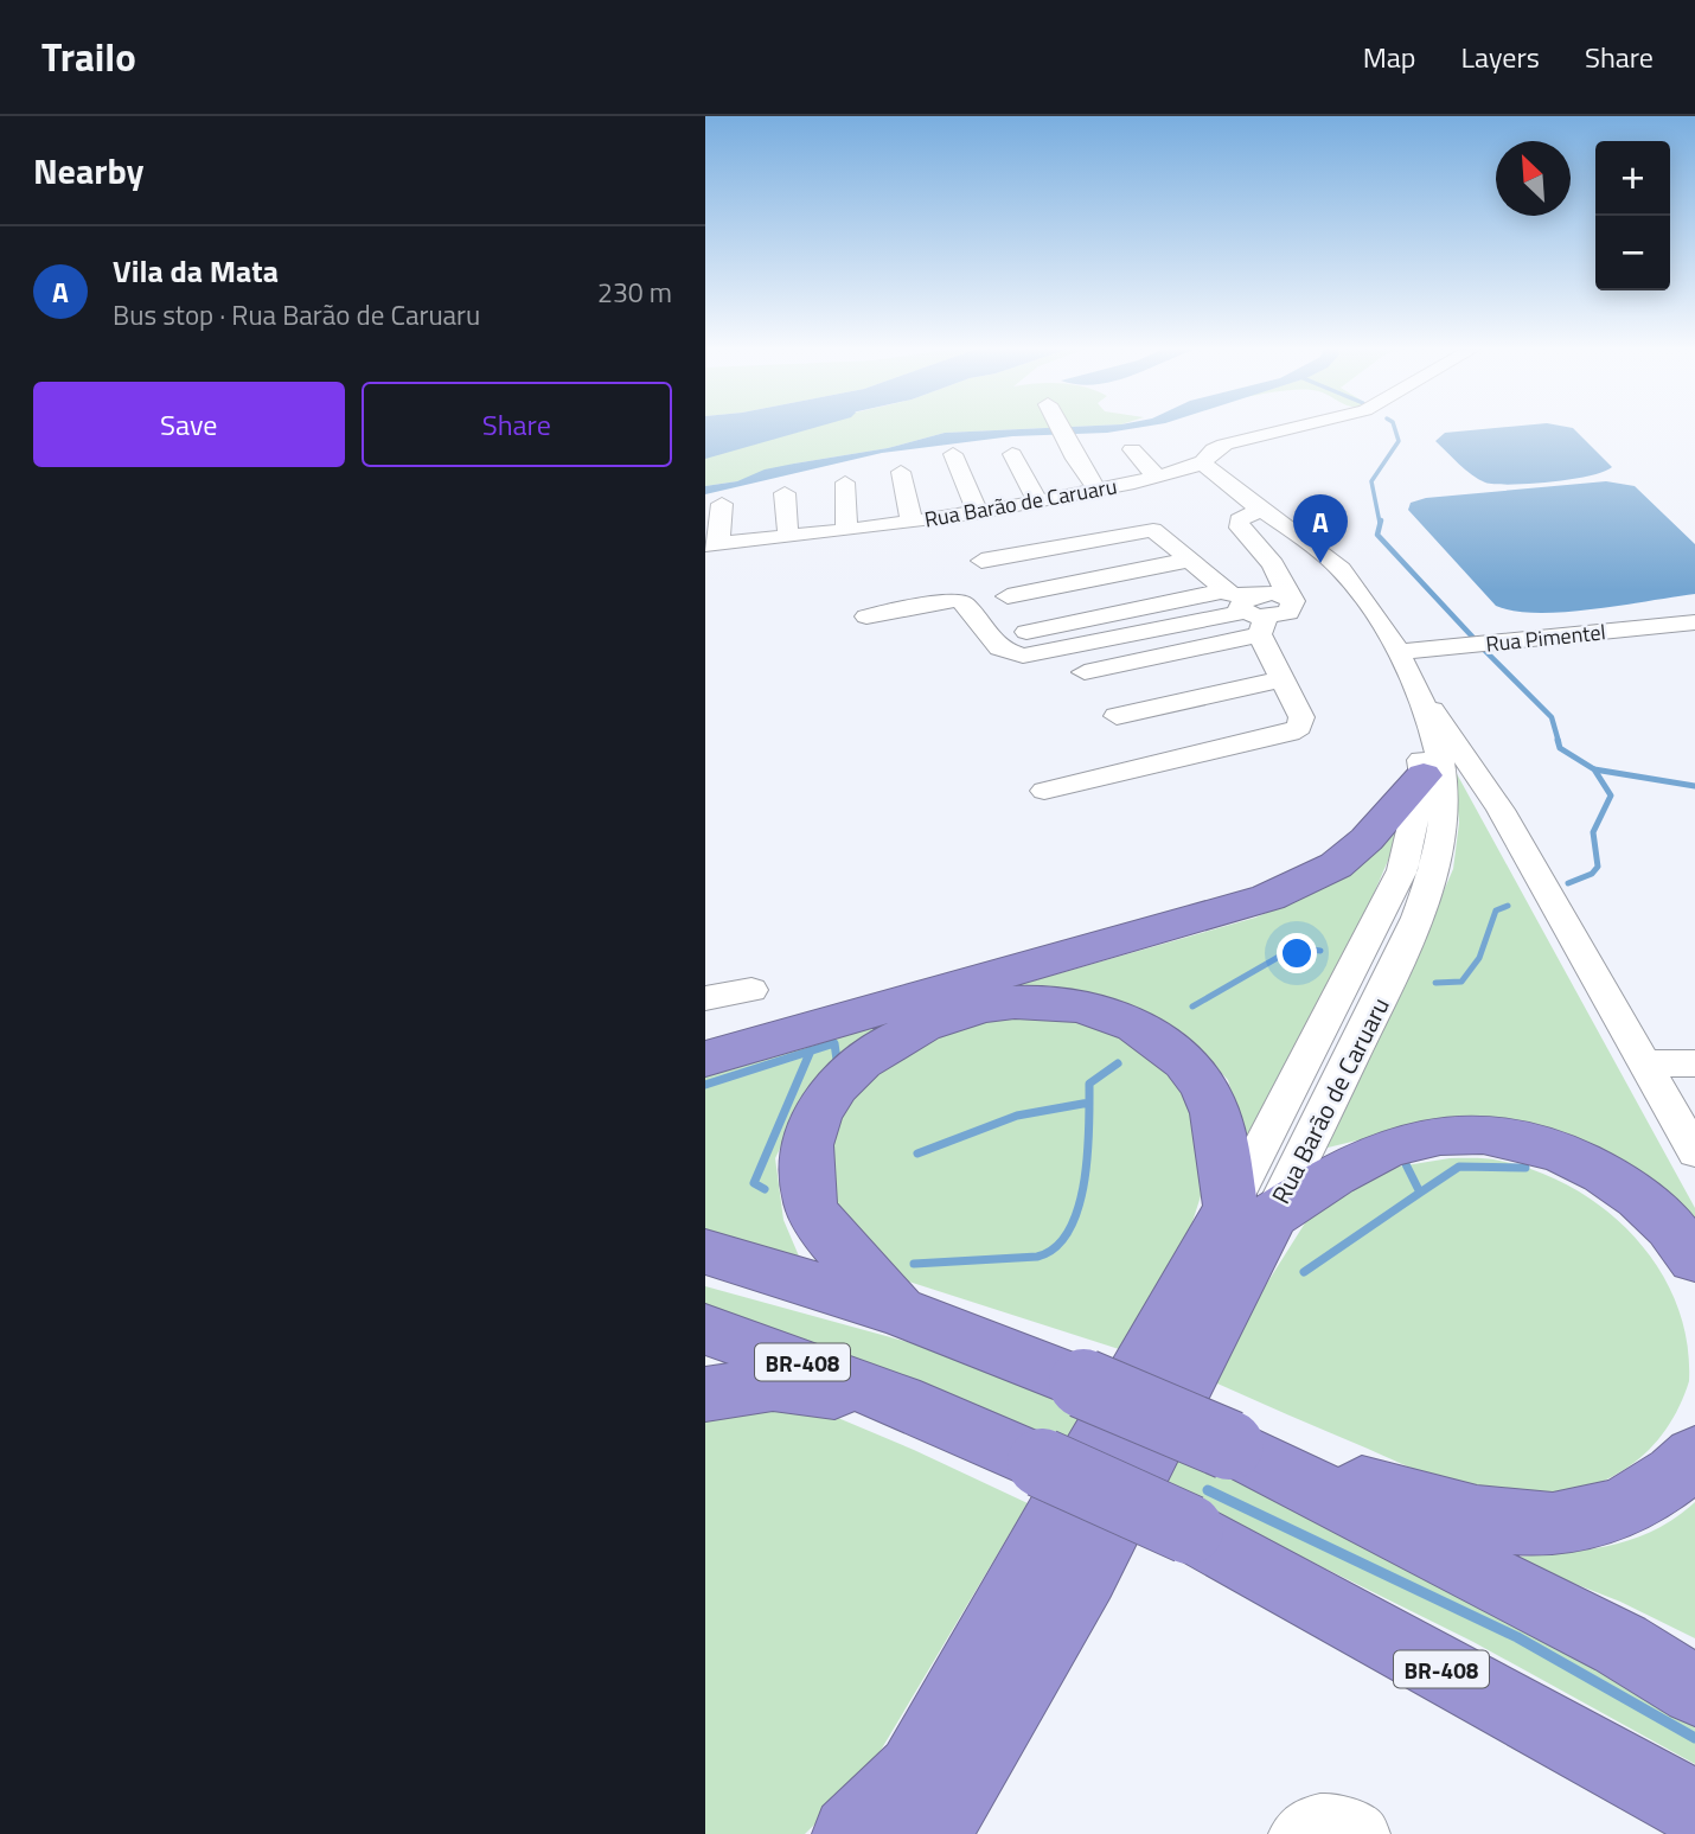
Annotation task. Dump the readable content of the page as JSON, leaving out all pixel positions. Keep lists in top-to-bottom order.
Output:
{
  "streets": {
    "highway": ["BR-408"],
    "street": ["Rua Barão de Caruaru", "Rua Pimentel"]
  },
  "crossings": [
    ["Rua Barão de Caruaru", "Rua Pimentel"]
  ],
  "north": "top left",
  "page": {
    "header": "Trailo",
    "nav": ["Map", "Layers", "Share"],
    "heading": "Nearby",
    "map_buttons": ["+", "−"],
    "list": [
      {
        "mark": "A",
        "name": "Vila da Mata",
        "note": "Bus stop · Rua Barão de Caruaru",
        "value": "230 m"
      }
    ],
    "buttons": ["Save", "Share"],
    "pins": "A"
  }
}
